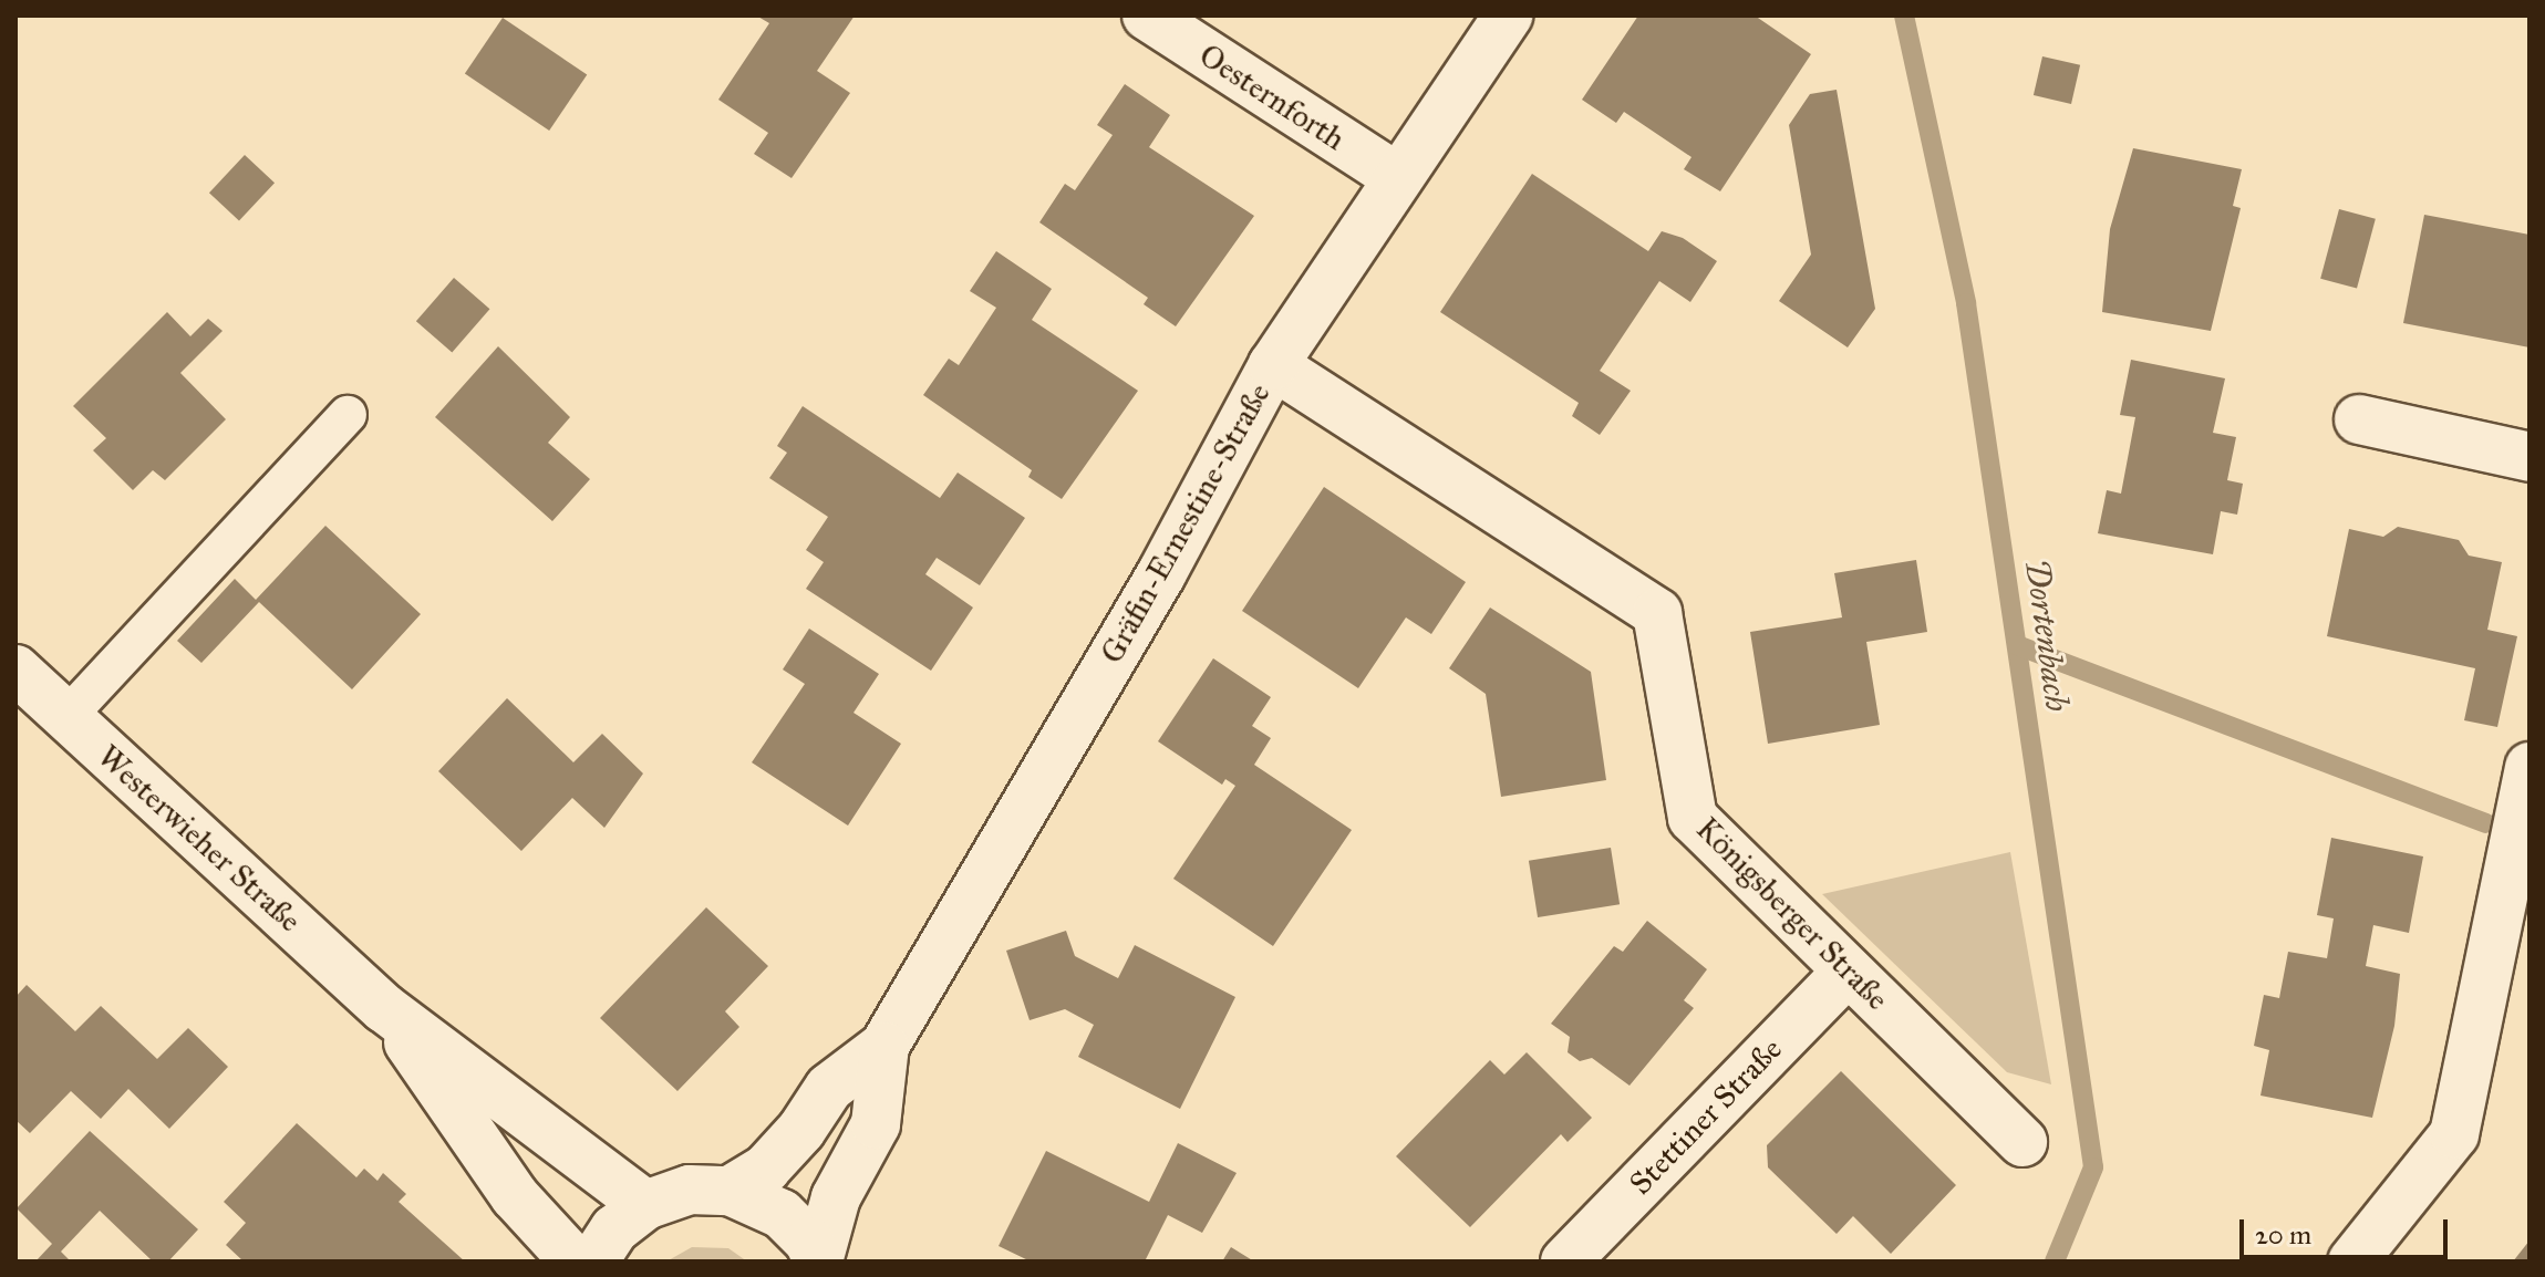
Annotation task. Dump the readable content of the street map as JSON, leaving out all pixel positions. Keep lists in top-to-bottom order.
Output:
{
  "streets": {
    "street": [
      "Oesternforth",
      "Gräfin-Ernestine-Straße",
      "Westerwieher Straße",
      "Königsberger Straße",
      "Stettiner Straße"
    ]
  },
  "crossings": [
    ["Oesternforth", "Gräfin-Ernestine-Straße"],
    ["Gräfin-Ernestine-Straße", "Königsberger Straße"],
    ["Königsberger Straße", "Stettiner Straße"]
  ],
  "water": ["Dortenbach"],
  "scale_bar": "20 m"
}
